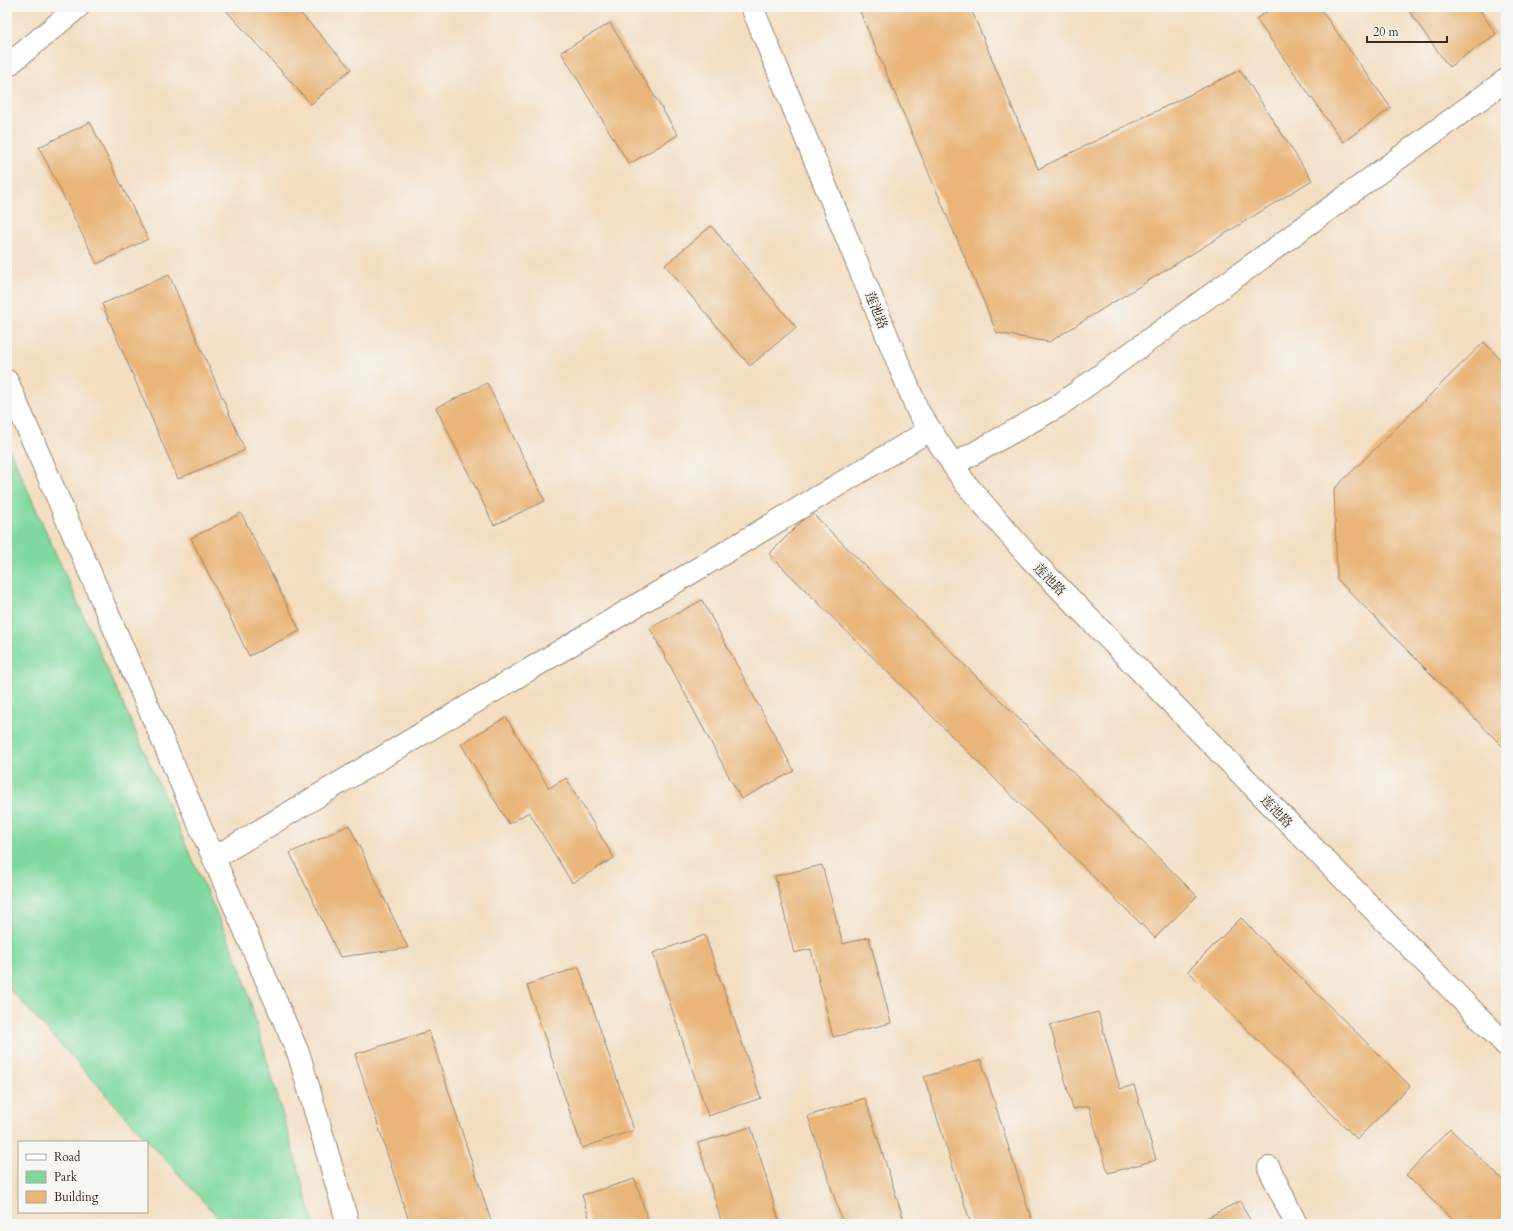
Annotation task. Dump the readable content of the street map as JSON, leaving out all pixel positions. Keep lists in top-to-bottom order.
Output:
{
  "streets": {
    "street": ["莲池路"]
  },
  "legend": ["Road", "Park", "Building"],
  "scale_bar": "20 m"
}
